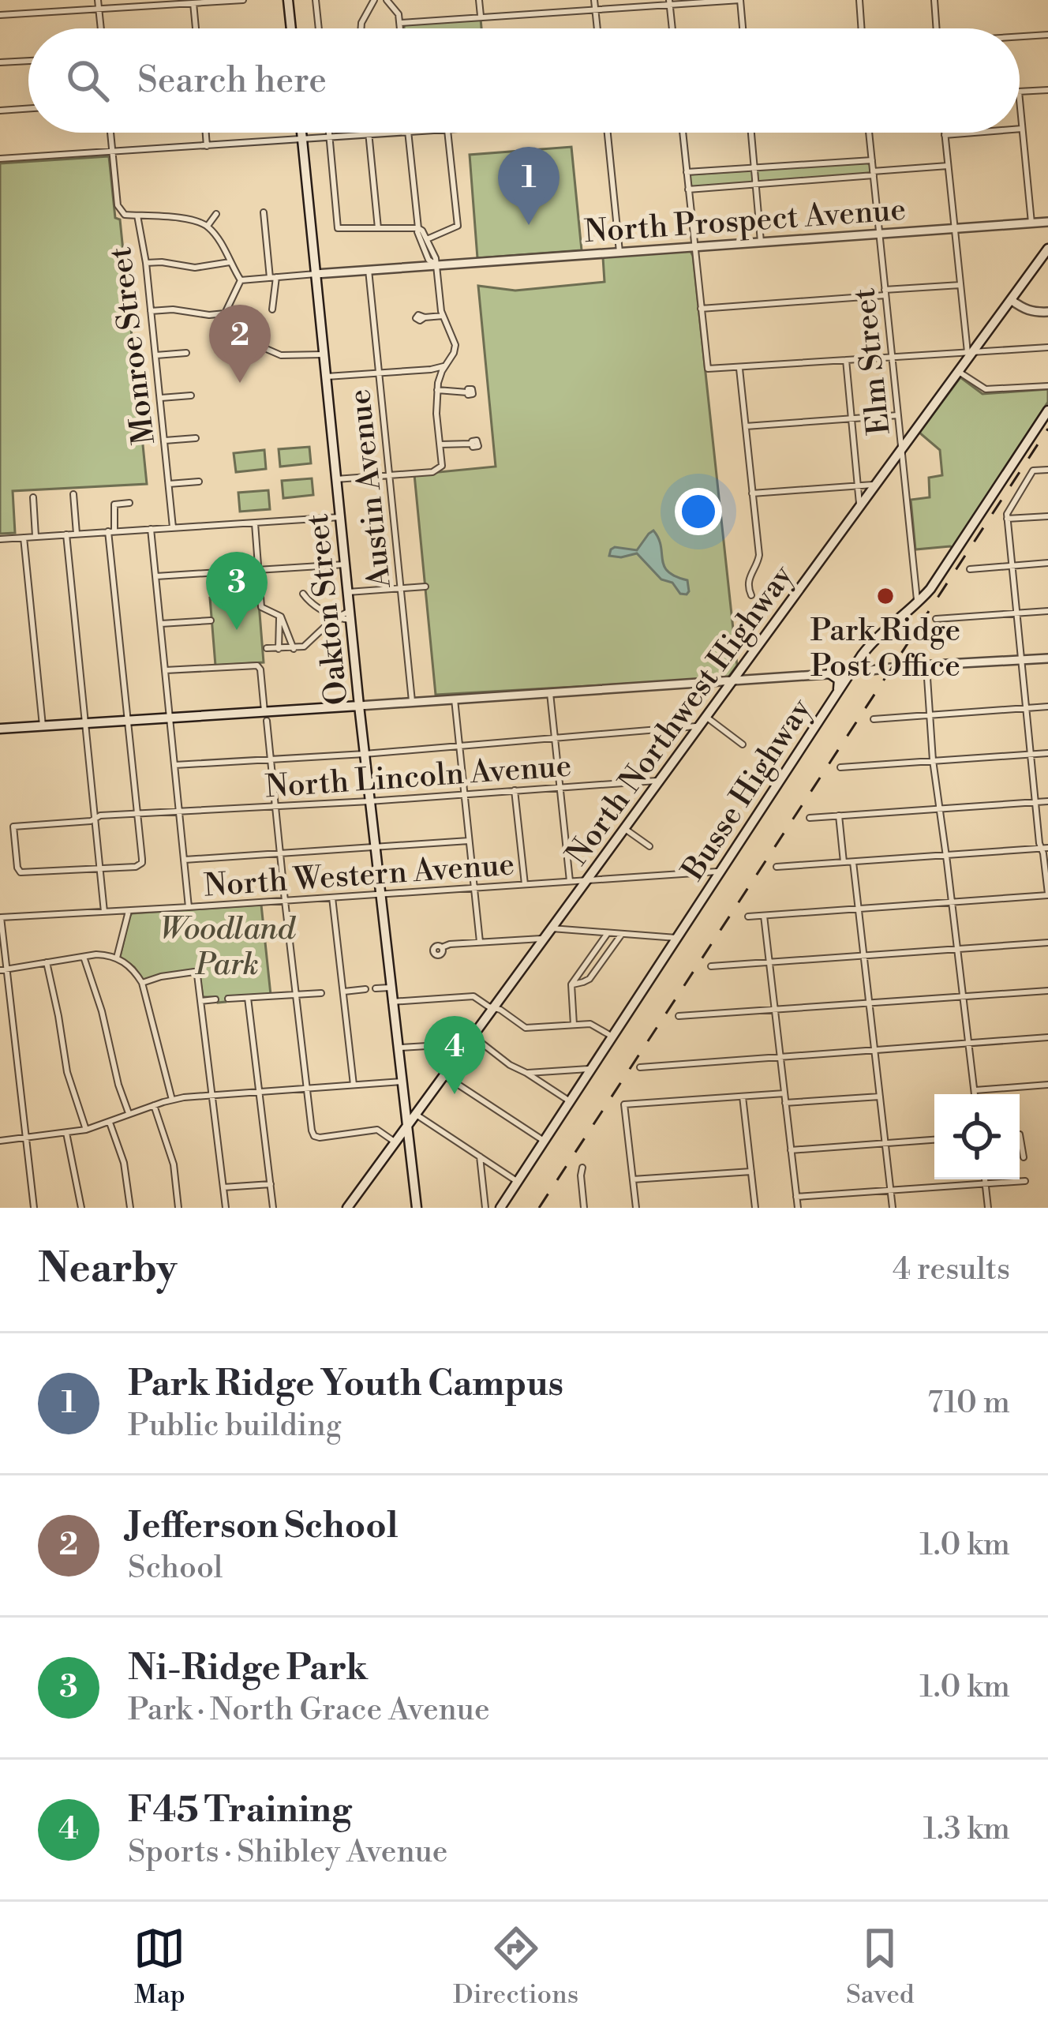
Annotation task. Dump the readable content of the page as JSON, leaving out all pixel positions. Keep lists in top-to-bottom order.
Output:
{
  "streets": {
    "main road": ["Oakton Street", "North Northwest Highway", "Busse Highway"],
    "street": [
      "North Prospect Avenue",
      "Monroe Street",
      "Elm Street",
      "Austin Avenue",
      "North Lincoln Avenue",
      "North Western Avenue"
    ]
  },
  "crossings": [
    ["North Prospect Avenue", "Elm Street"],
    ["North Prospect Avenue", "Austin Avenue"],
    ["North Prospect Avenue", "Oakton Street"],
    ["Elm Street", "North Northwest Highway"],
    ["Elm Street", "Busse Highway"],
    ["Oakton Street", "North Northwest Highway"],
    ["Oakton Street", "North Lincoln Avenue"],
    ["Oakton Street", "North Western Avenue"],
    ["North Northwest Highway", "North Lincoln Avenue"],
    ["North Northwest Highway", "North Western Avenue"],
    ["Busse Highway", "North Western Avenue"]
  ],
  "parks": ["Woodland Park"],
  "places": ["Park Ridge Post Office"],
  "page": {
    "search": "Search here",
    "pins": [
      "1",
      "2",
      "3",
      "4"
    ],
    "heading": ["Nearby", "4 results"],
    "list": [
      {
        "mark": "1",
        "name": "Park Ridge Youth Campus",
        "note": "Public building",
        "value": "710 m"
      },
      {
        "mark": "2",
        "name": "Jefferson School",
        "note": "School",
        "value": "1.0 km"
      },
      {
        "mark": "3",
        "name": "Ni-Ridge Park",
        "note": "Park · North Grace Avenue",
        "value": "1.0 km"
      },
      {
        "mark": "4",
        "name": "F45 Training",
        "note": "Sports · Shibley Avenue",
        "value": "1.3 km"
      }
    ],
    "nav": ["Map", "Directions", "Saved"]
  }
}
